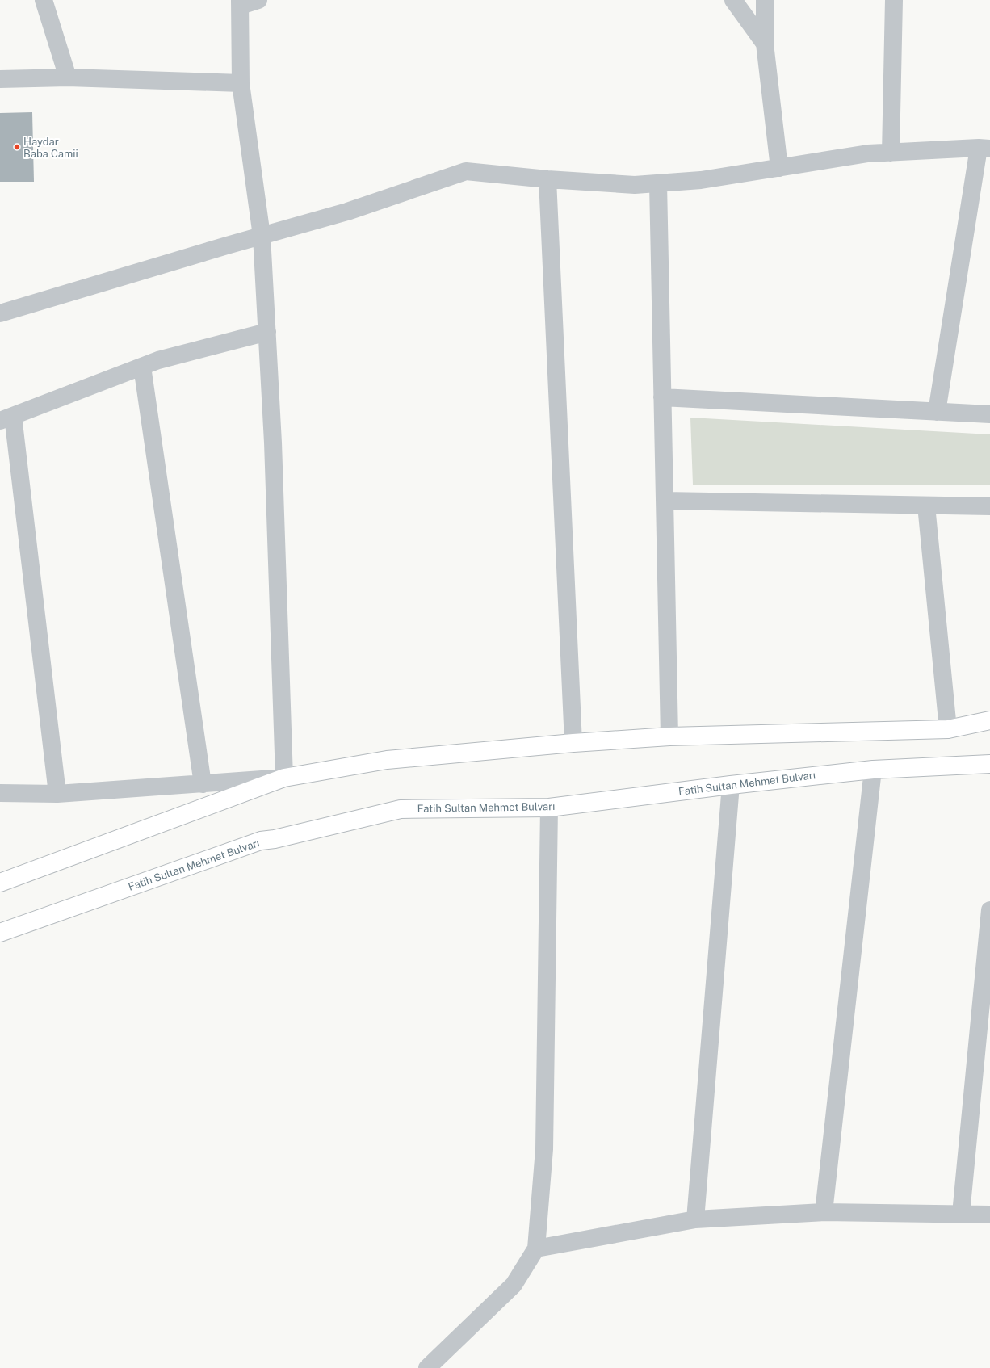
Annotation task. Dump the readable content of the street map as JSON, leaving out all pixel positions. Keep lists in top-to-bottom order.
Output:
{
  "streets": {
    "main road": ["Fatih Sultan Mehmet Bulvarı"]
  },
  "places": ["Haydar Baba Camii"]
}
